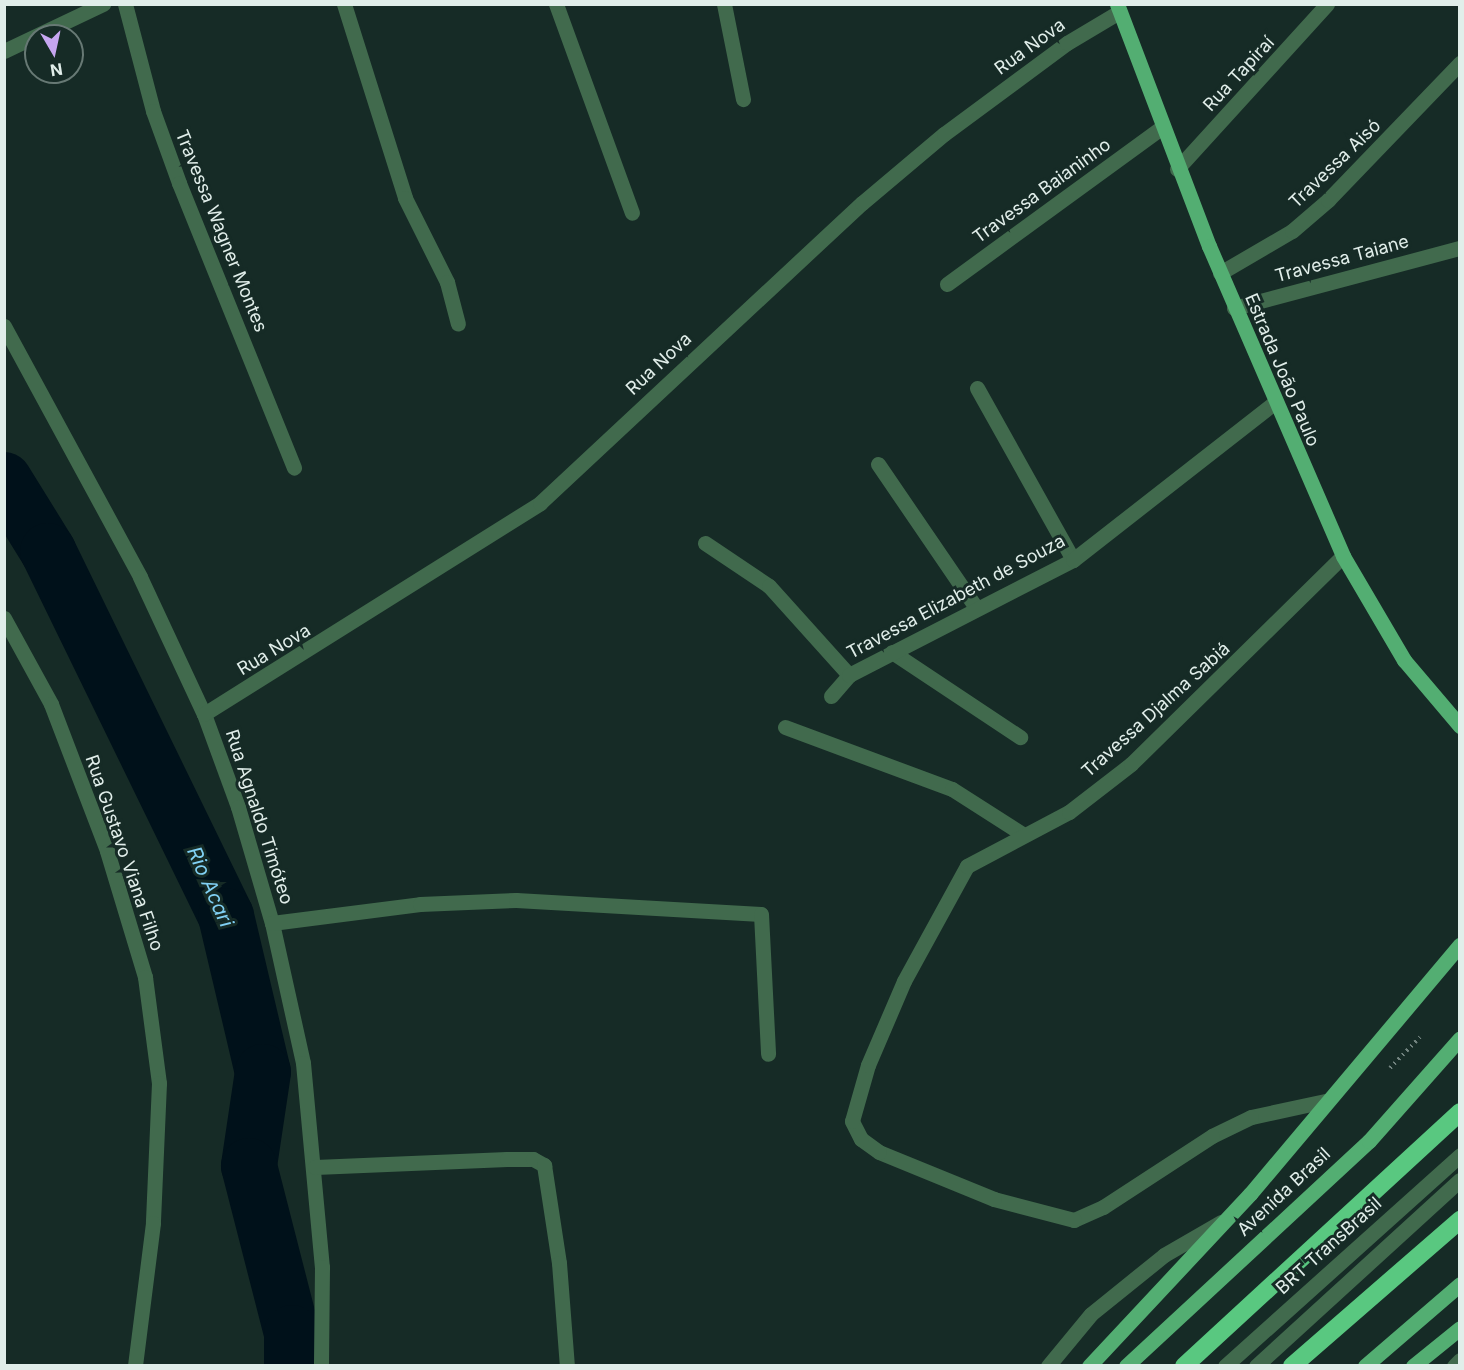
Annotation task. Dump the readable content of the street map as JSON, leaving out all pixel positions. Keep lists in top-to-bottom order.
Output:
{
  "streets": {
    "main road": ["Estrada João Paulo", "Avenida Brasil"],
    "street": [
      "Rua Nova",
      "Rua Tapiraí",
      "Travessa Aisó",
      "Travessa Baianinho",
      "Travessa Wagner Montes",
      "Travessa Taiane",
      "Travessa Elizabeth de Souza",
      "Travessa Djalma Sabiá",
      "Rua Agnaldo Timóteo",
      "Rua Gustavo Viana Filho",
      "BRT TransBrasil"
    ]
  },
  "crossings": [
    ["Rua Nova", "Estrada João Paulo"],
    ["Rua Nova", "Rua Agnaldo Timóteo"],
    ["Rua Tapiraí", "Estrada João Paulo"],
    ["Travessa Aisó", "Estrada João Paulo"],
    ["Travessa Baianinho", "Estrada João Paulo"],
    ["Travessa Taiane", "Estrada João Paulo"],
    ["Estrada João Paulo", "Travessa Elizabeth de Souza"],
    ["Estrada João Paulo", "Travessa Djalma Sabiá"]
  ],
  "water": ["Rio Acari"],
  "north": "bottom"
}
